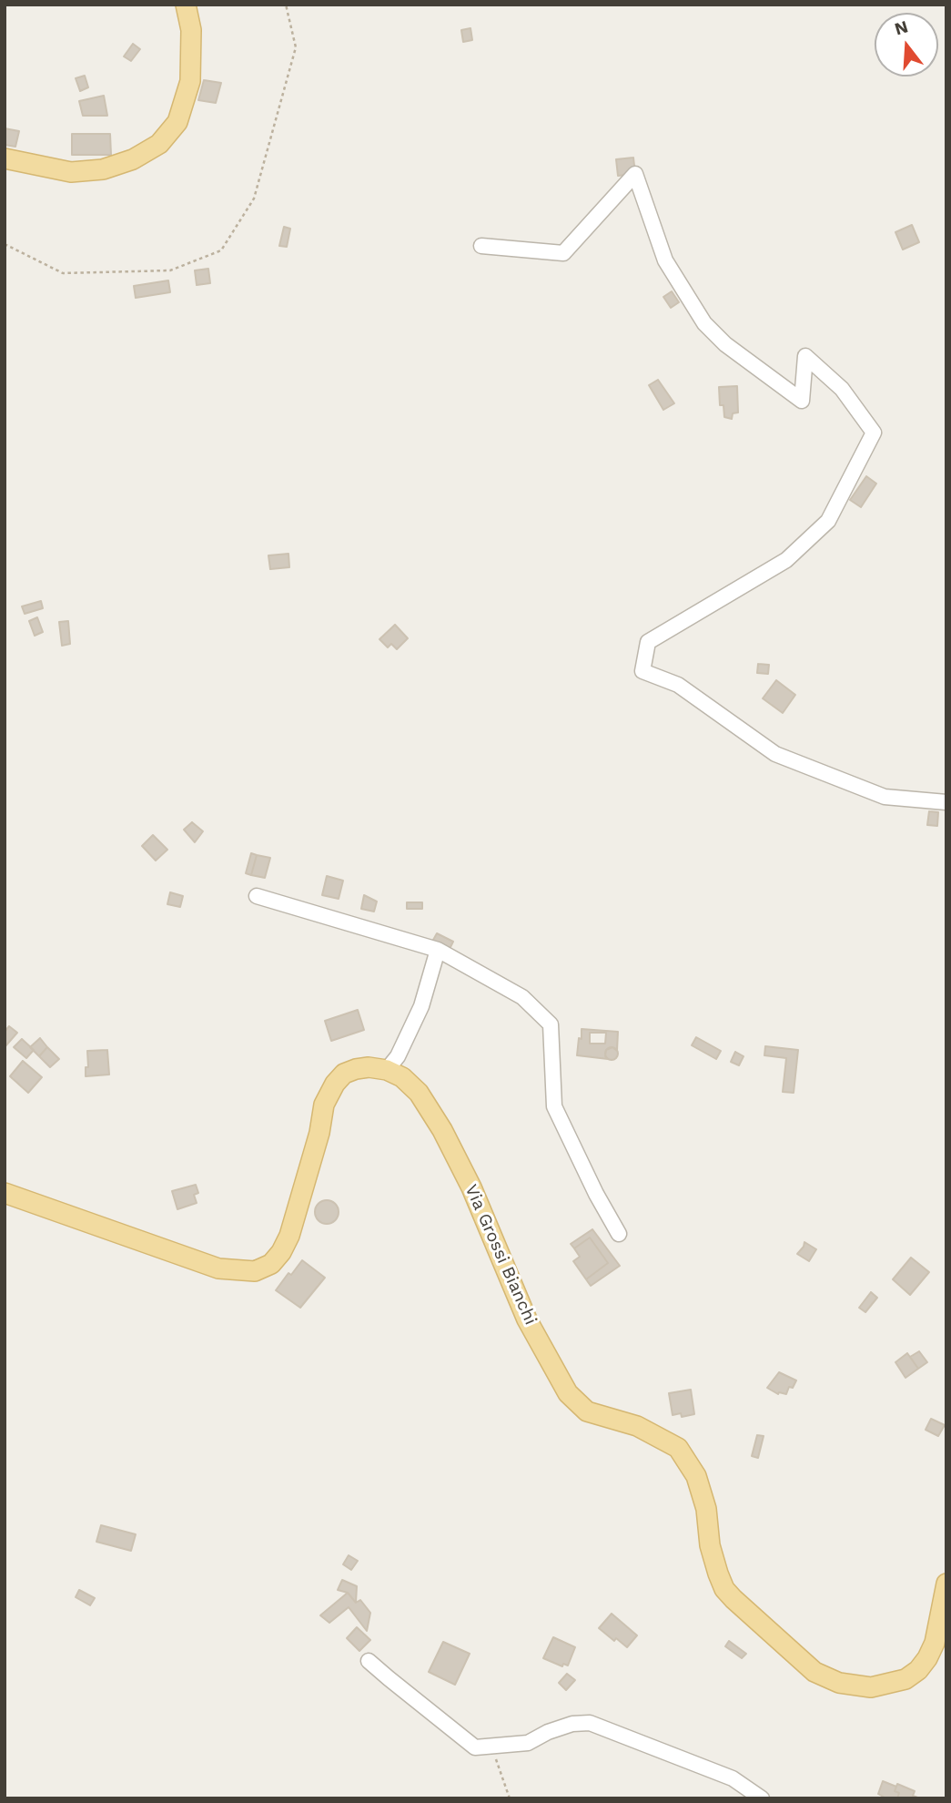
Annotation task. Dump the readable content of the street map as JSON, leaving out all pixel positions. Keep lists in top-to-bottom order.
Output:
{
  "streets": {
    "main road": ["Via Grossi Bianchi"]
  },
  "north": "top"
}
